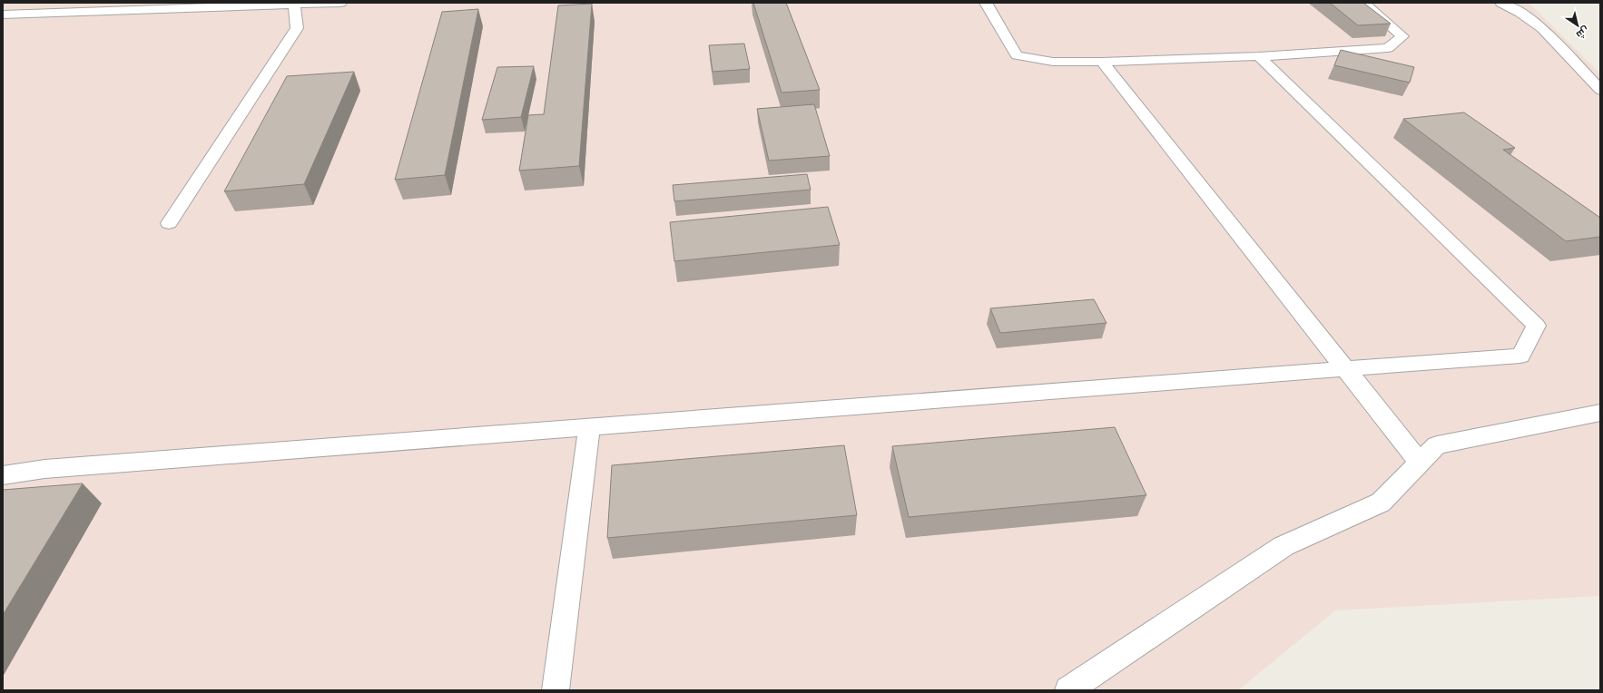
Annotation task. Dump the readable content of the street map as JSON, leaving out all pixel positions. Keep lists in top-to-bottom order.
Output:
{
  "north": "bottom right"
}
